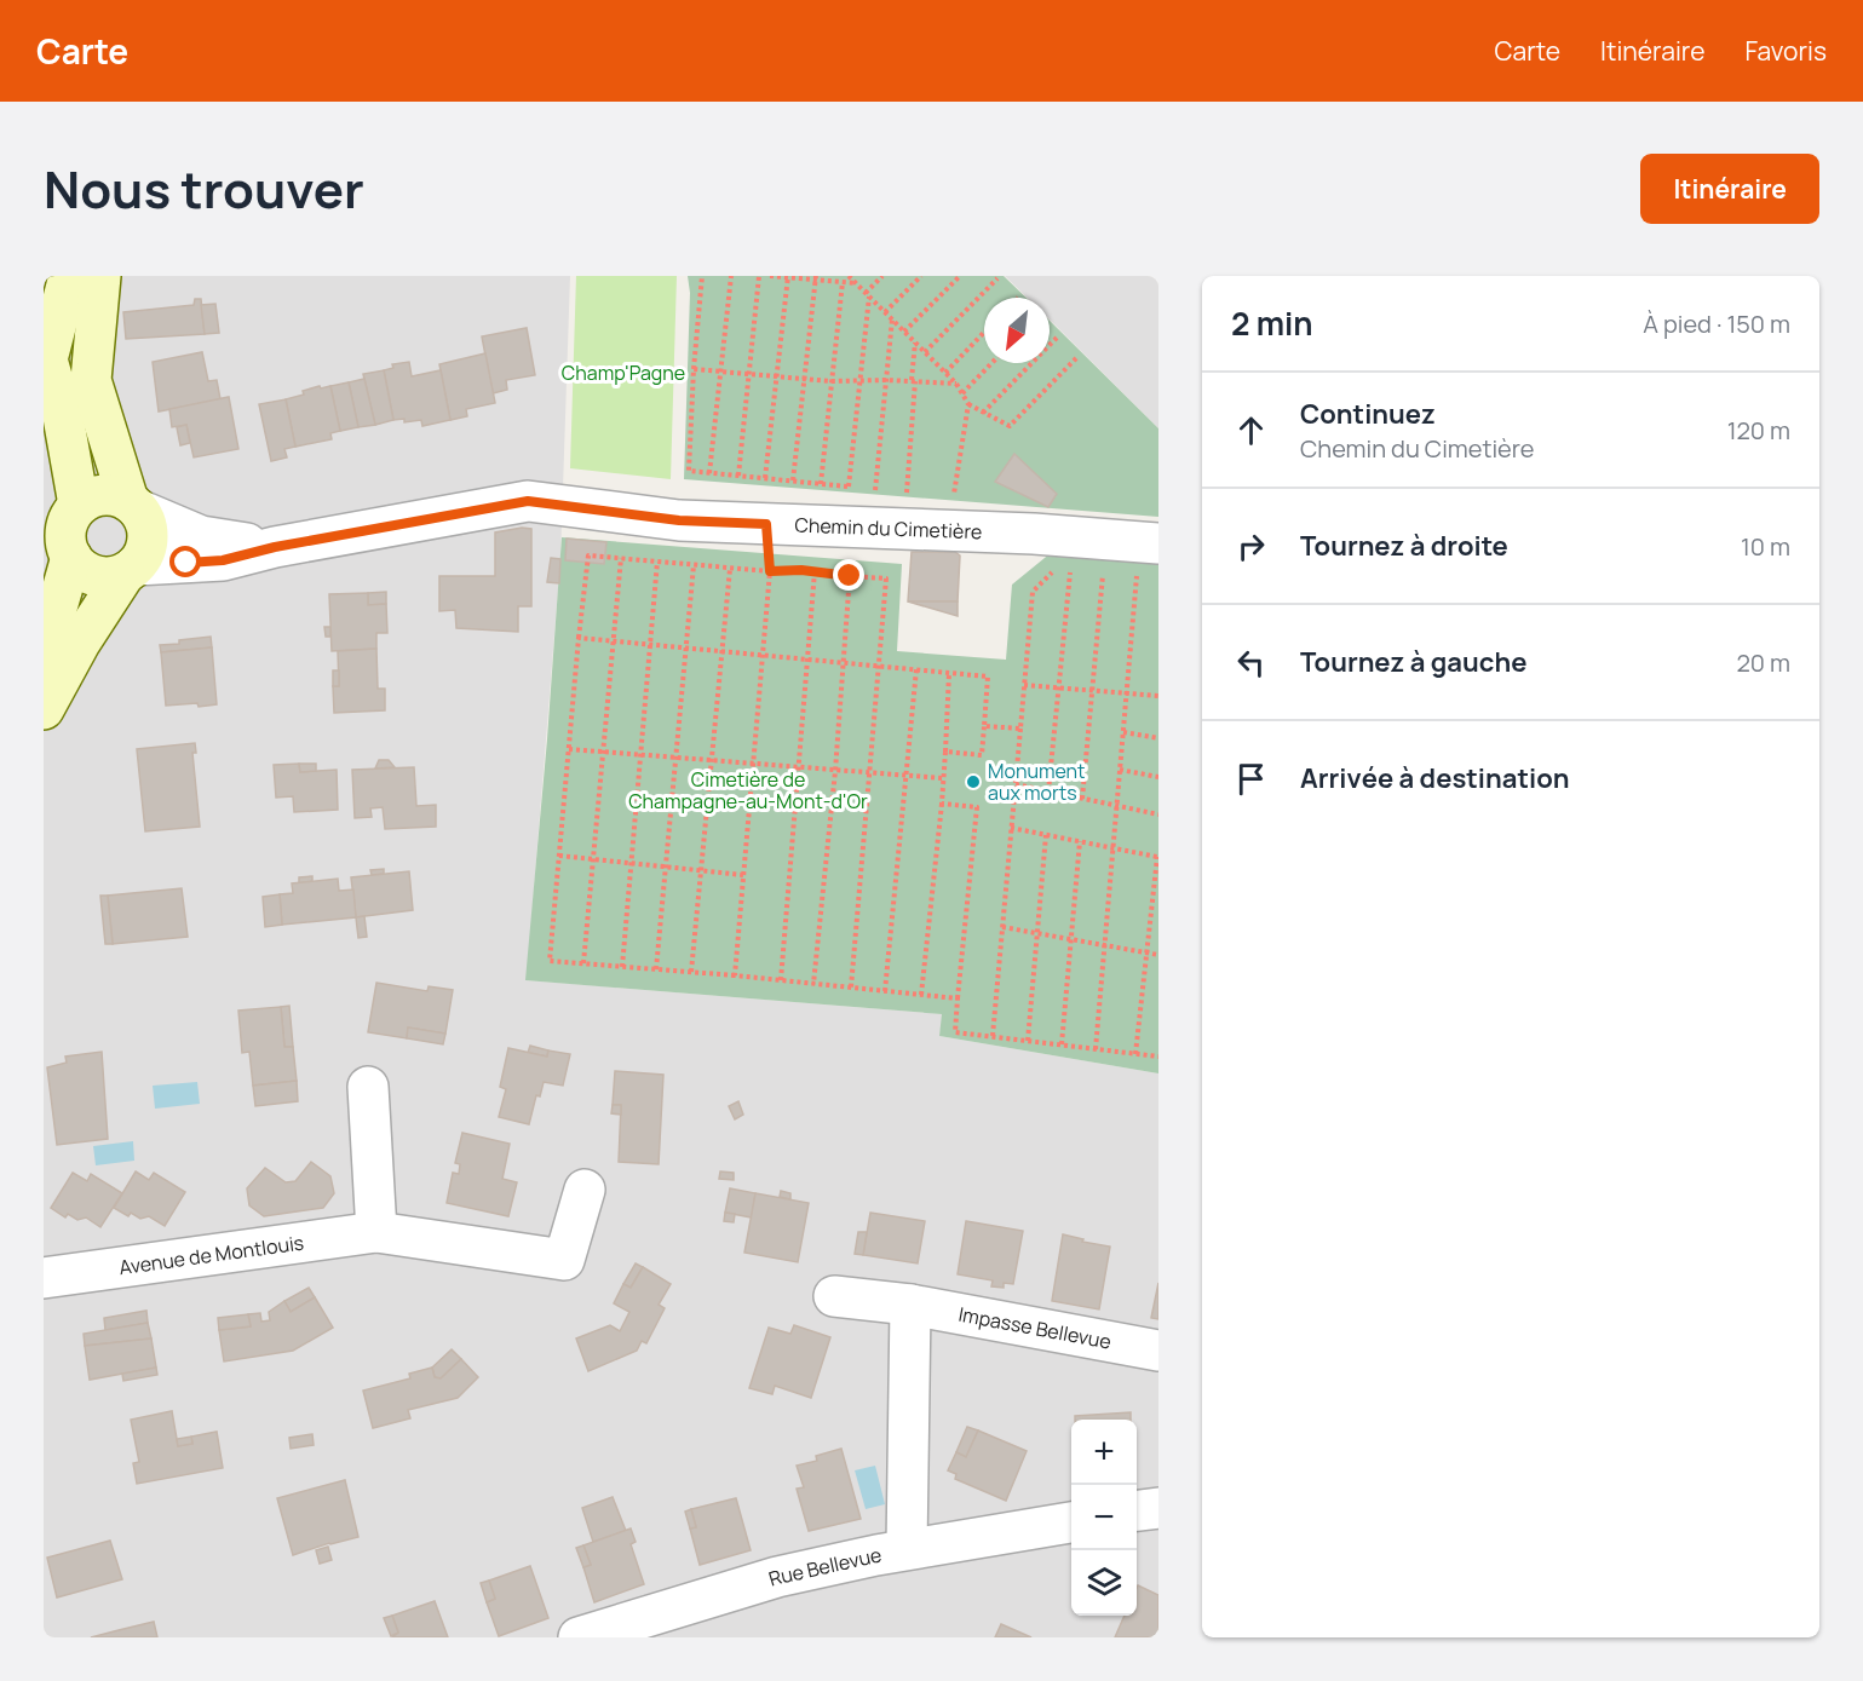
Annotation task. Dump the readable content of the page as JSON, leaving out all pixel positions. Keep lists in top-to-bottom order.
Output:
{
  "streets": {
    "street": [
      "Chemin du Cimetière",
      "Avenue de Montlouis",
      "Impasse Bellevue",
      "Rue Bellevue"
    ]
  },
  "parks": ["Champ'Pagne", "Cimetière de Champagne-au-Mont-d'Or"],
  "places": ["Monument aux morts"],
  "north": "bottom left",
  "page": {
    "header": "Carte",
    "nav": ["Carte", "Itinéraire", "Favoris"],
    "title": "Nous trouver",
    "buttons": "Itinéraire",
    "heading": ["2 min", "À pied · 150 m"],
    "list": [
      ["Continuez", "Chemin du Cimetière", "120 m"],
      ["Tournez à droite", "10 m"],
      ["Tournez à gauche", "20 m"],
      "Arrivée à destination"
    ],
    "map_buttons": ["+", "−"]
  }
}
